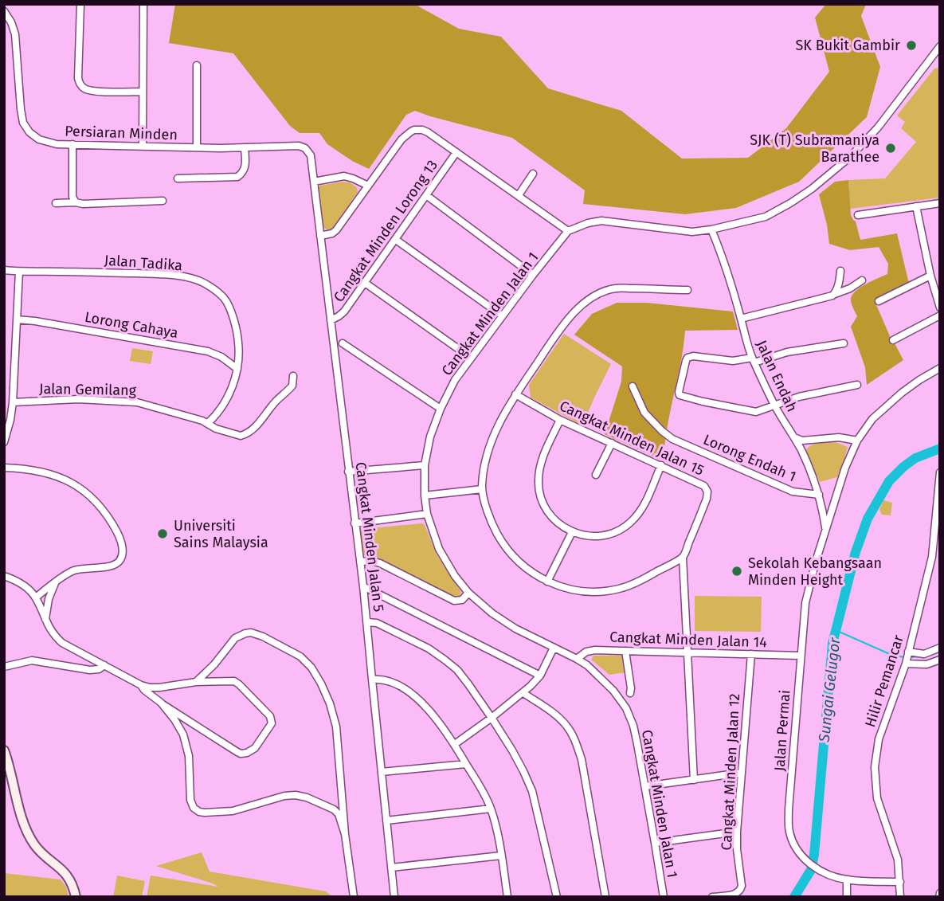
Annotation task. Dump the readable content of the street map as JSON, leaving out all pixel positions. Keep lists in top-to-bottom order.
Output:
{
  "streets": {
    "street": [
      "Persiaran Minden",
      "Cangkat Minden Lorong 13",
      "Jalan Tadika",
      "Cangkat Minden Jalan 1",
      "Lorong Cahaya",
      "Jalan Endah",
      "Jalan Gemilang",
      "Cangkat Minden Jalan 15",
      "Lorong Endah 1",
      "Cangkat Minden Jalan 5",
      "Cangkat Minden Jalan 14",
      "Hilir Pemancar",
      "Jalan Permai",
      "Cangkat Minden Jalan 12"
    ]
  },
  "crossings": [
    ["Persiaran Minden", "Cangkat Minden Jalan 5"],
    ["Cangkat Minden Lorong 13", "Cangkat Minden Jalan 5"],
    ["Jalan Tadika", "Lorong Cahaya"],
    ["Jalan Tadika", "Jalan Gemilang"],
    ["Cangkat Minden Jalan 1", "Cangkat Minden Jalan 14"],
    ["Jalan Endah", "Lorong Endah 1"],
    ["Jalan Endah", "Jalan Permai"],
    ["Cangkat Minden Jalan 14", "Jalan Permai"],
    ["Cangkat Minden Jalan 14", "Cangkat Minden Jalan 12"],
    ["Hilir Pemancar", "Jalan Permai"]
  ],
  "water": ["Sungai Gelugor"],
  "places": [
    "SK Bukit Gambir",
    "SJK (T) Subramaniya Barathee",
    "Universiti Sains Malaysia",
    "Sekolah Kebangsaan Minden Height"
  ]
}
